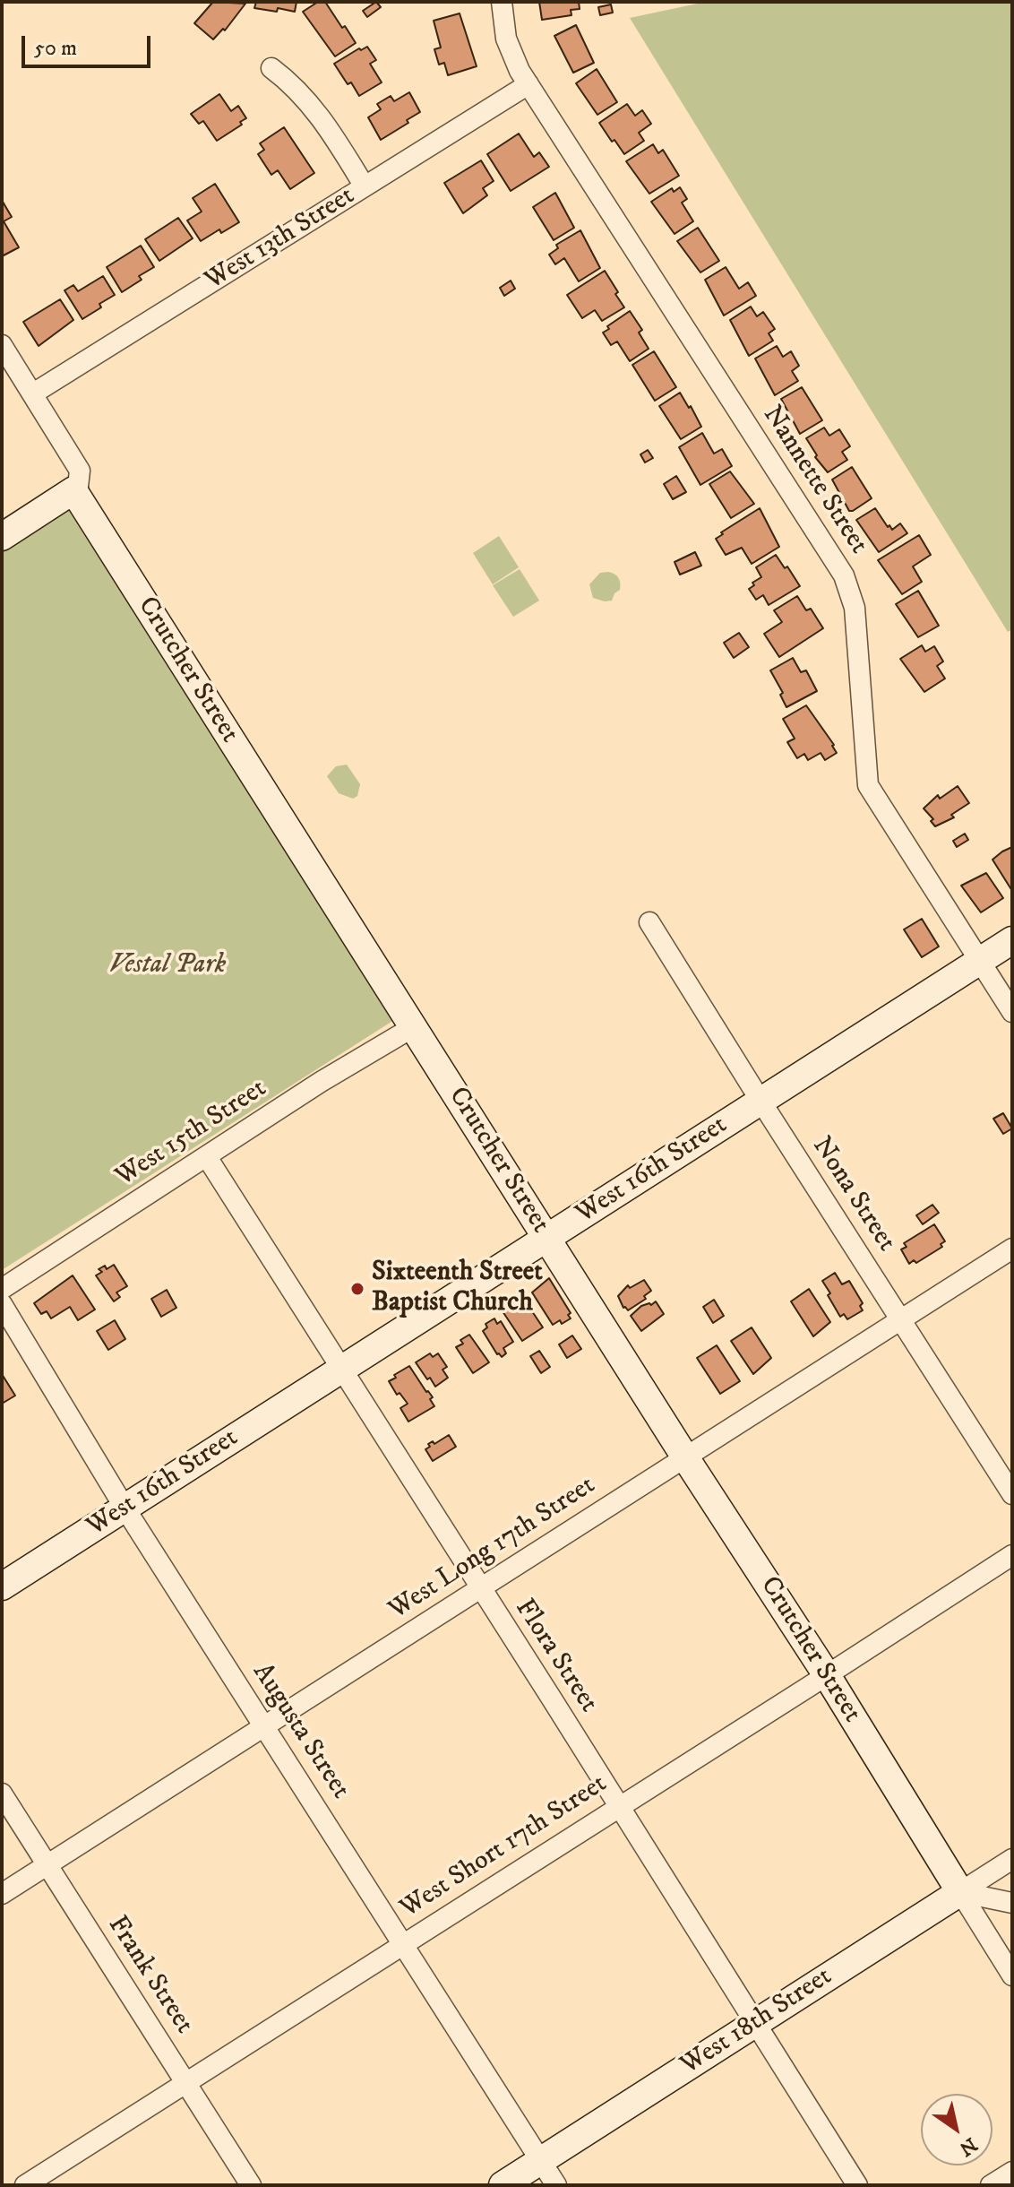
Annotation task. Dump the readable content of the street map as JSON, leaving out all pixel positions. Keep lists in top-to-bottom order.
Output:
{
  "streets": {
    "street": [
      "West 13th Street",
      "Nannette Street",
      "Crutcher Street",
      "West 15th Street",
      "West 16th Street",
      "Nona Street",
      "West Long 17th Street",
      "Flora Street",
      "Augusta Street",
      "West Short 17th Street",
      "Frank Street",
      "West 18th Street"
    ]
  },
  "crossings": [
    ["West 13th Street", "Nannette Street"],
    ["Nannette Street", "West 16th Street"],
    ["Crutcher Street", "West 15th Street"],
    ["Crutcher Street", "West 16th Street"],
    ["Crutcher Street", "West Long 17th Street"],
    ["Crutcher Street", "West Short 17th Street"],
    ["Crutcher Street", "West 18th Street"],
    ["West 15th Street", "Flora Street"],
    ["West 16th Street", "Nona Street"],
    ["West 16th Street", "Flora Street"],
    ["West 16th Street", "Augusta Street"],
    ["Nona Street", "West Long 17th Street"],
    ["West Long 17th Street", "Flora Street"],
    ["West Long 17th Street", "Augusta Street"],
    ["West Long 17th Street", "Frank Street"],
    ["Flora Street", "West Short 17th Street"],
    ["Flora Street", "West 18th Street"],
    ["Augusta Street", "West Short 17th Street"],
    ["Augusta Street", "West 18th Street"],
    ["West Short 17th Street", "Frank Street"]
  ],
  "parks": ["Vestal Park"],
  "places": ["Sixteenth Street Baptist Church"],
  "scale_bar": "50 m",
  "north": "bottom right"
}
